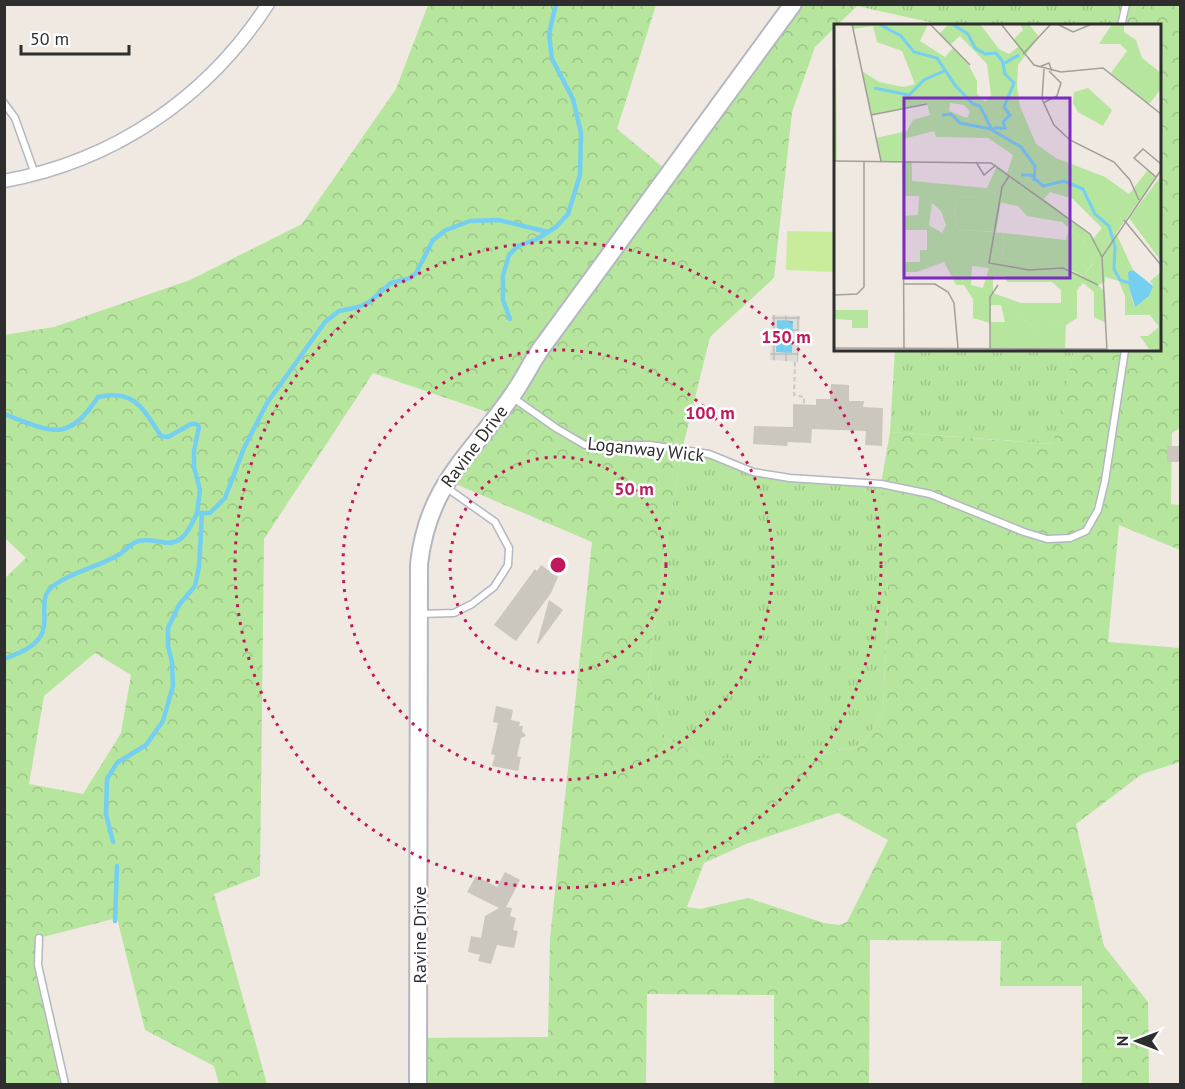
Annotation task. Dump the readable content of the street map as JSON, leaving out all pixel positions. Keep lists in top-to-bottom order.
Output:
{
  "streets": {
    "street": ["Ravine Drive"],
    "lane": ["Loganway Wick"]
  },
  "crossings": [
    ["Ravine Drive", "Loganway Wick"]
  ],
  "scale_bar": "50 m",
  "north": "left",
  "rings": ["150 m", "100 m", "50 m"]
}
